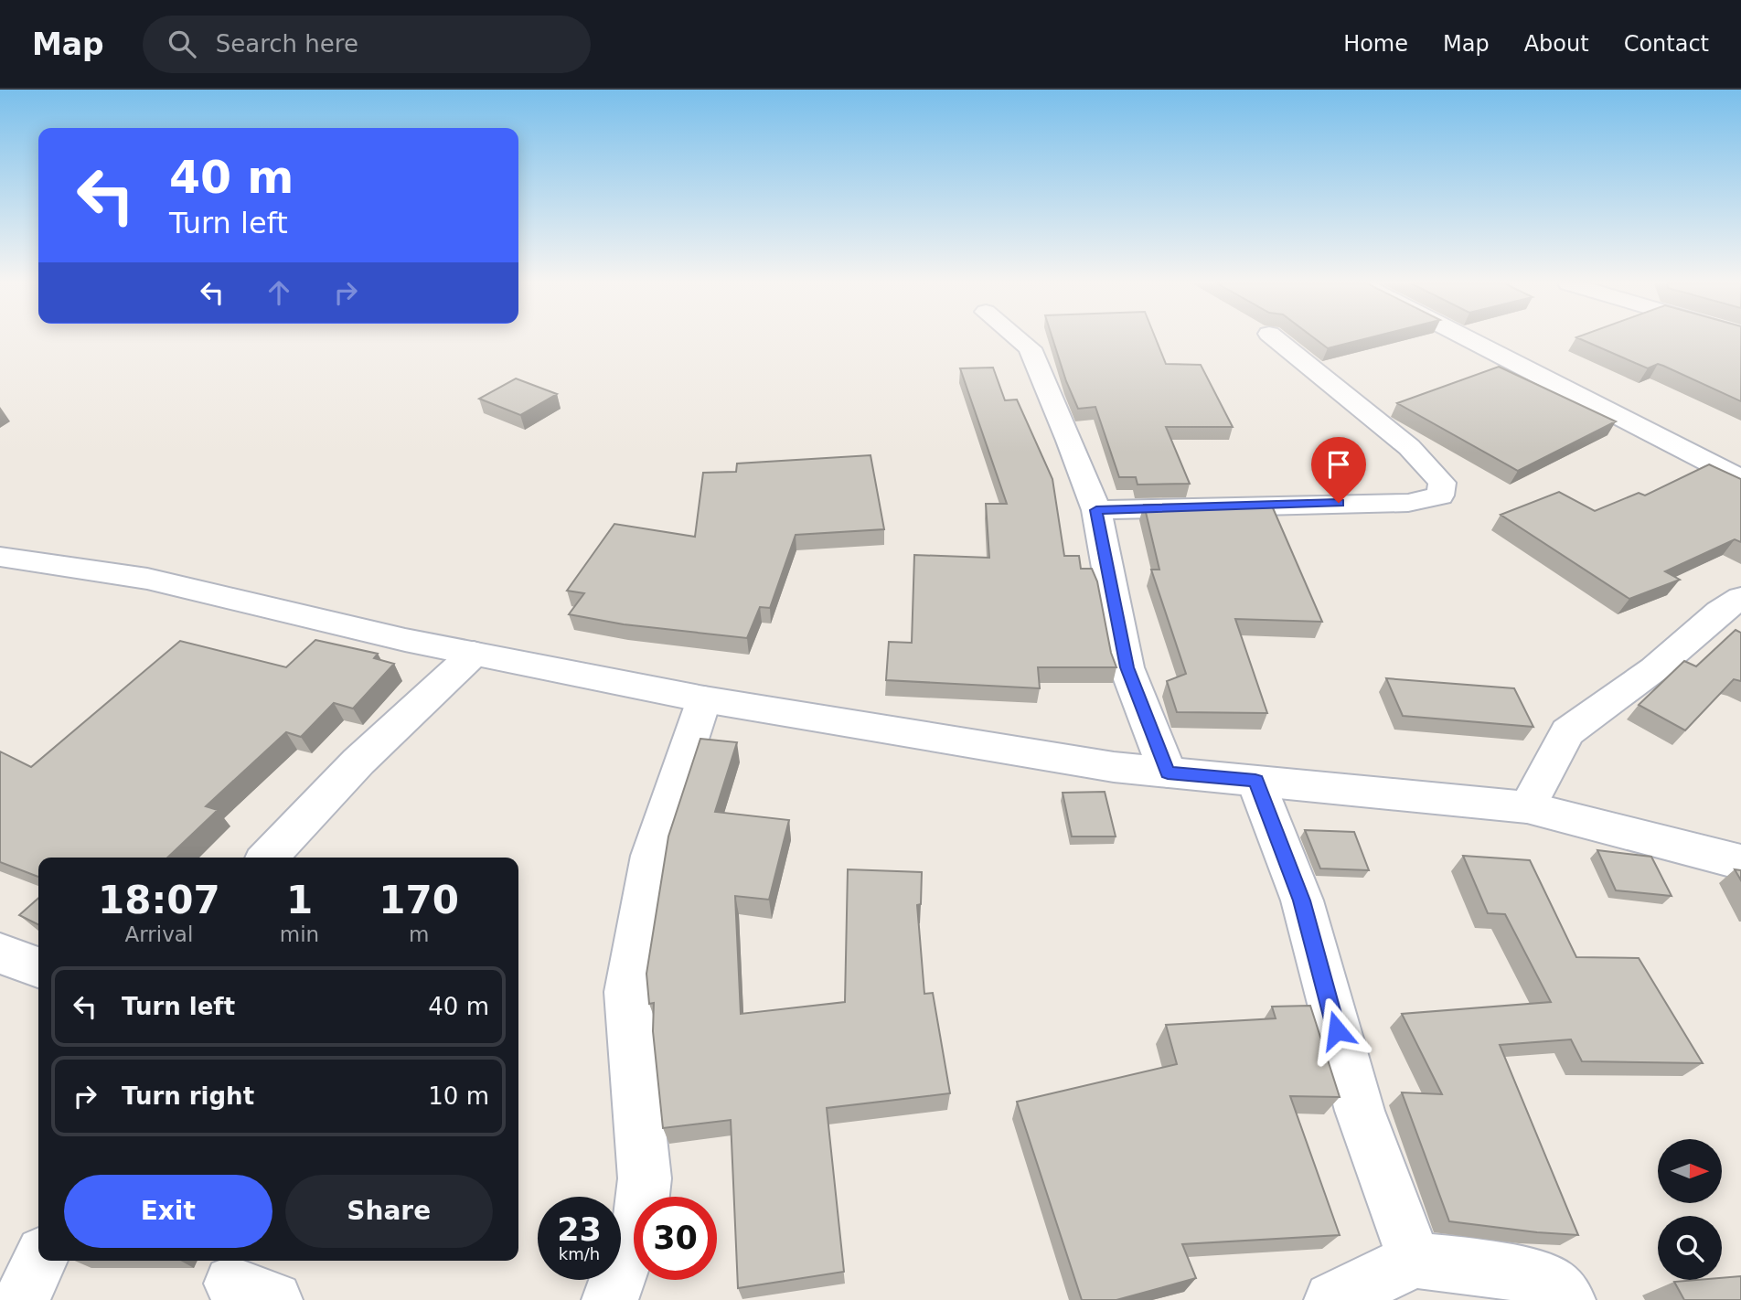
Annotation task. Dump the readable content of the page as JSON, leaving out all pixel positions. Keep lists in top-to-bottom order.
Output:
{
  "north": "right",
  "page": {
    "header": "Map",
    "search": "Search here",
    "nav": [
      "Home",
      "Map",
      "About",
      "Contact"
    ],
    "turn": ["40 m", "Turn left"],
    "eta": [
      "18:07",
      "Arrival",
      "1",
      "min",
      "170",
      "m"
    ],
    "list": [
      {
        "name": "Turn left",
        "value": "40 m"
      },
      {
        "name": "Turn right",
        "value": "10 m"
      }
    ],
    "buttons": ["Exit", "Share"],
    "speed": "23 km/h",
    "limit": "30"
  }
}
